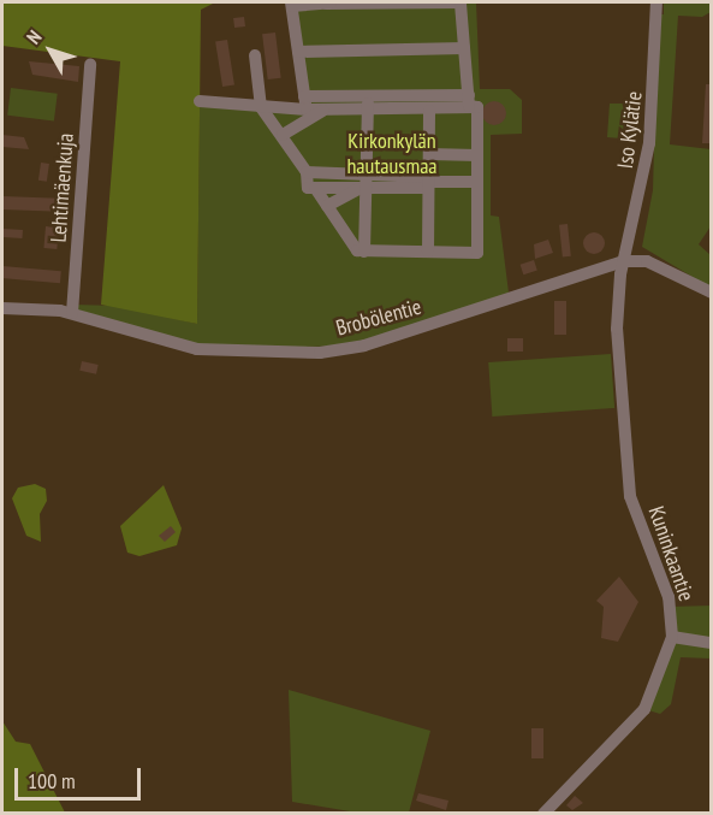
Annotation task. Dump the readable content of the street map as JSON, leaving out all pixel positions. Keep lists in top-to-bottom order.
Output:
{
  "streets": {
    "street": [
      "Iso Kylätie",
      "Lehtimäenkuja",
      "Brobölentie",
      "Kuninkaantie"
    ]
  },
  "crossings": [
    ["Iso Kylätie", "Brobölentie"],
    ["Iso Kylätie", "Kuninkaantie"],
    ["Lehtimäenkuja", "Brobölentie"],
    ["Brobölentie", "Kuninkaantie"]
  ],
  "parks": ["Kirkonkylän hautausmaa"],
  "scale_bar": "100 m",
  "north": "top left"
}
